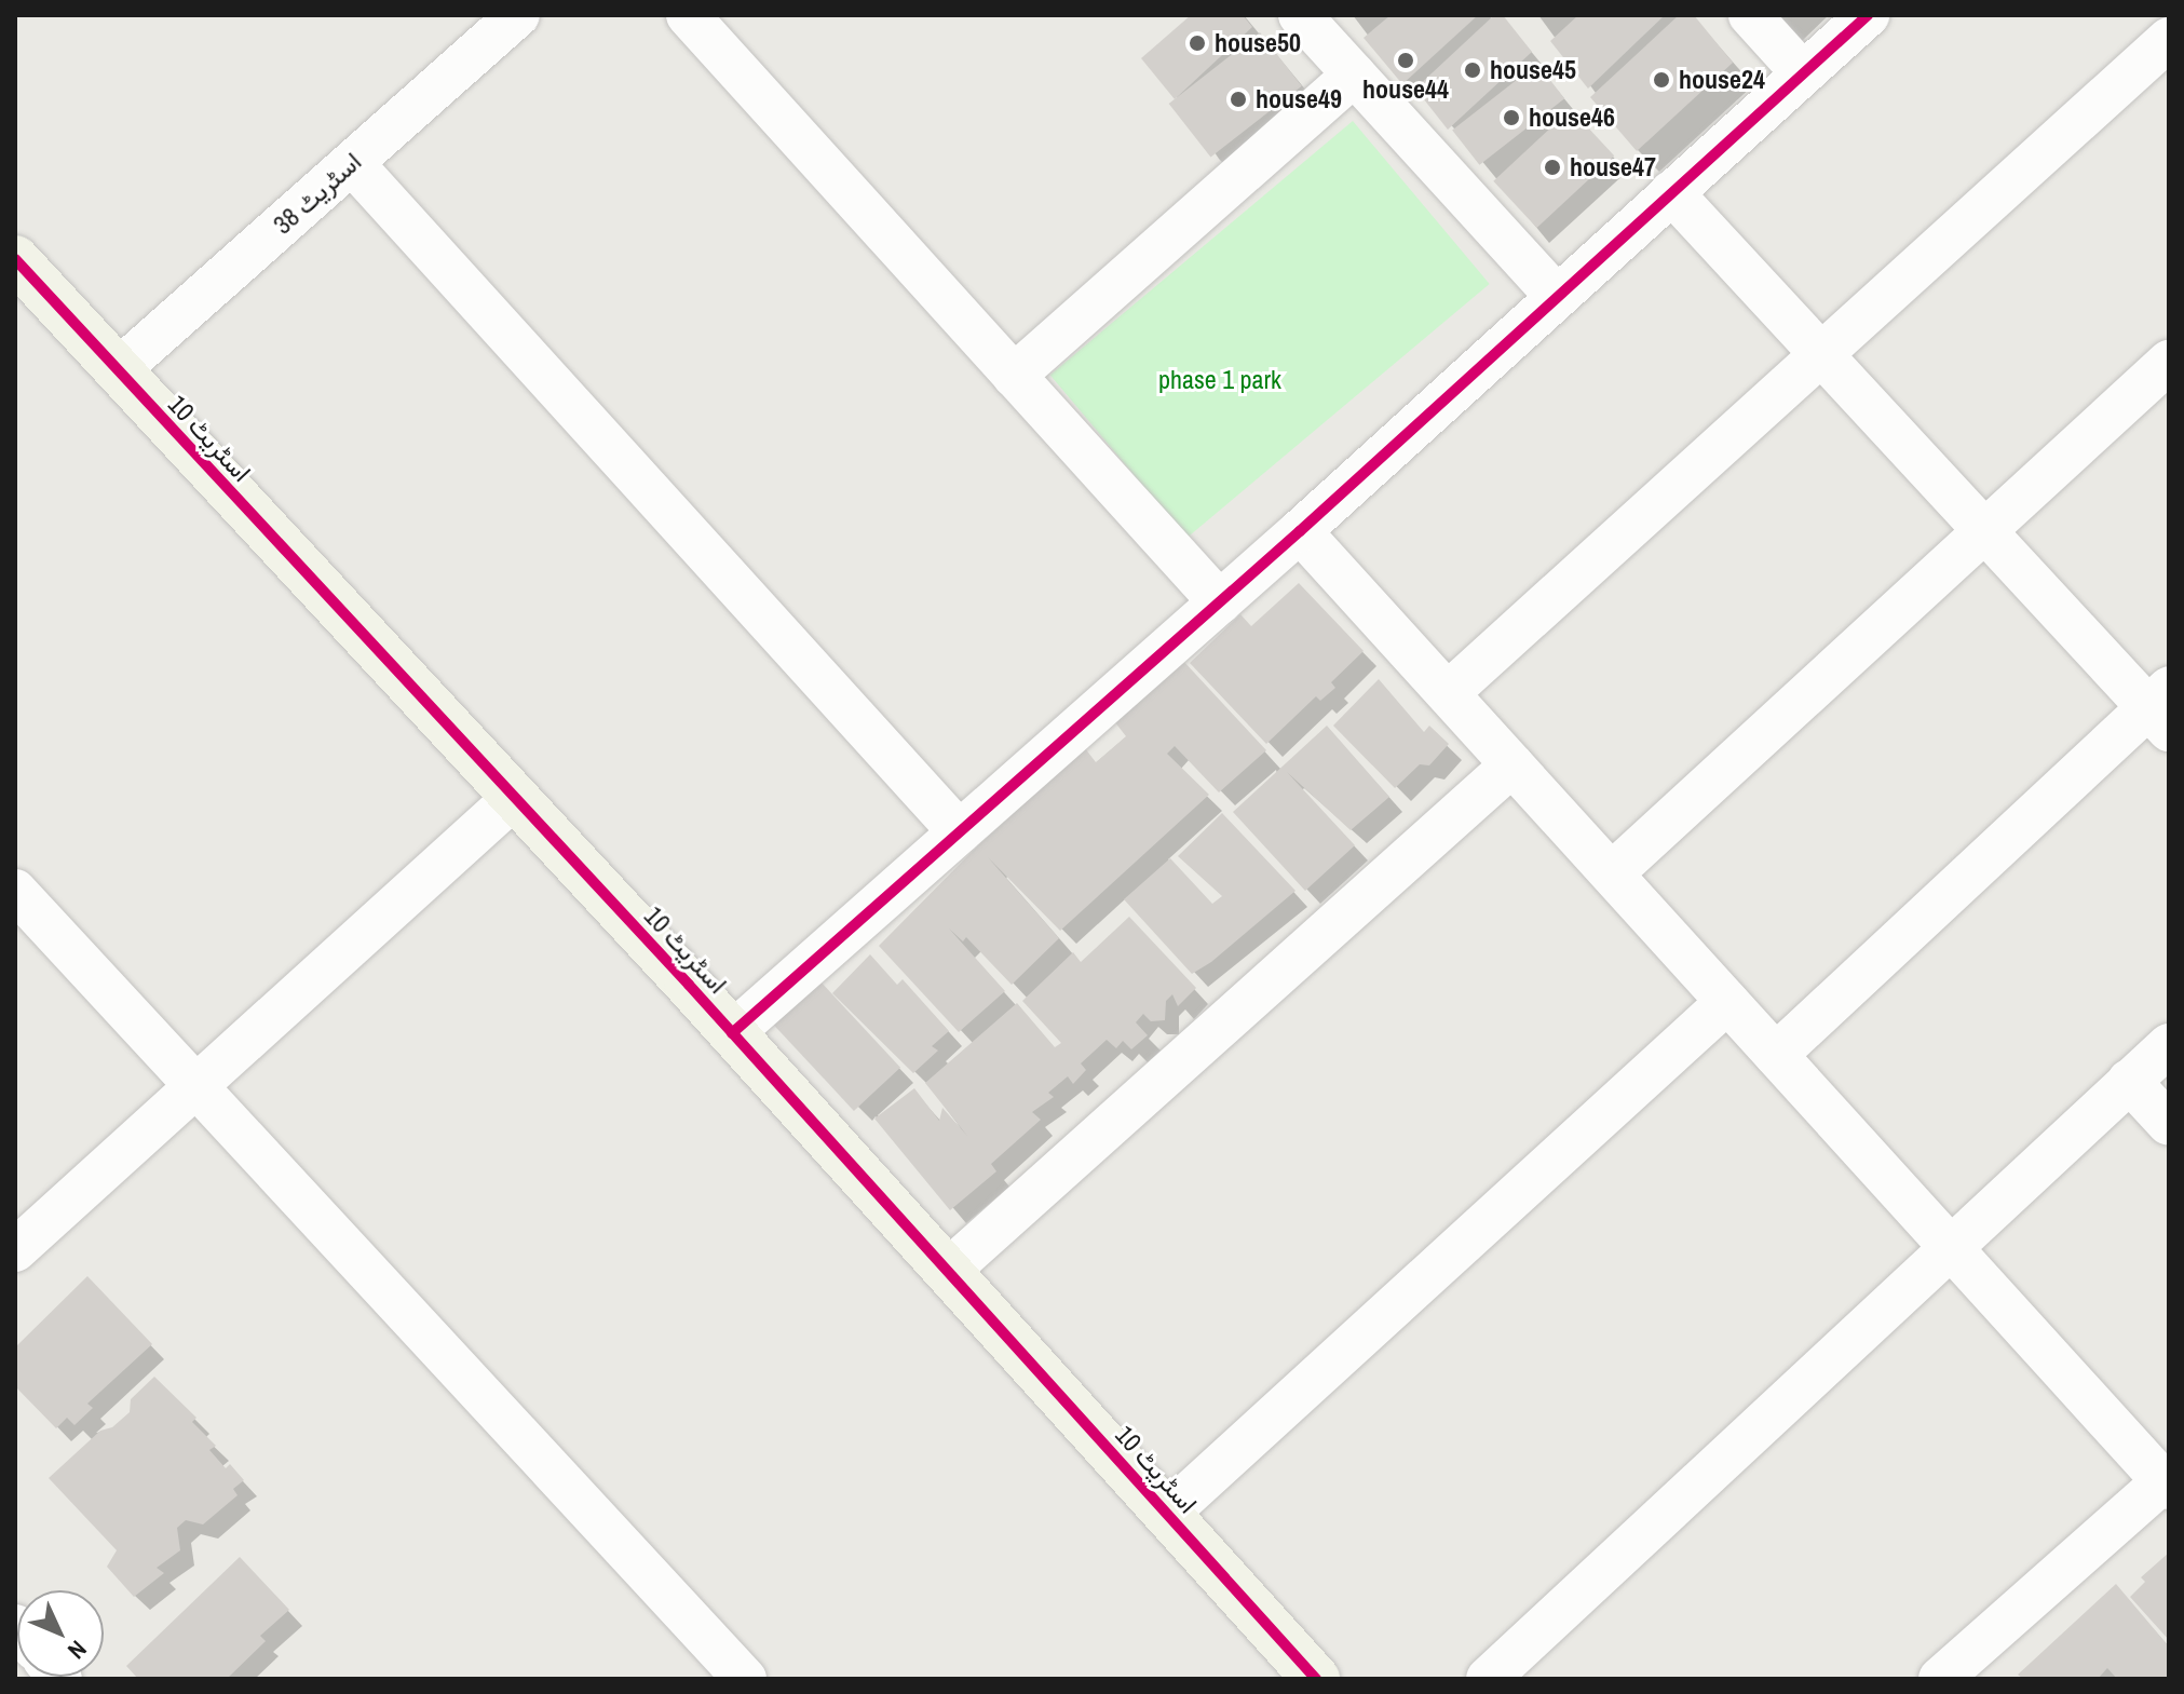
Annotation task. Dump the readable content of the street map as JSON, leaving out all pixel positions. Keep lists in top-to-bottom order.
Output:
{
  "streets": {
    "street": ["اسٹریٹ 38", "اسٹریٹ 10"]
  },
  "crossings": [
    ["اسٹریٹ 38", "اسٹریٹ 10"]
  ],
  "parks": ["phase 1 park"],
  "places": [
    "house50",
    "house44",
    "house45",
    "house24",
    "house49",
    "house46",
    "house47"
  ],
  "north": "bottom right"
}
